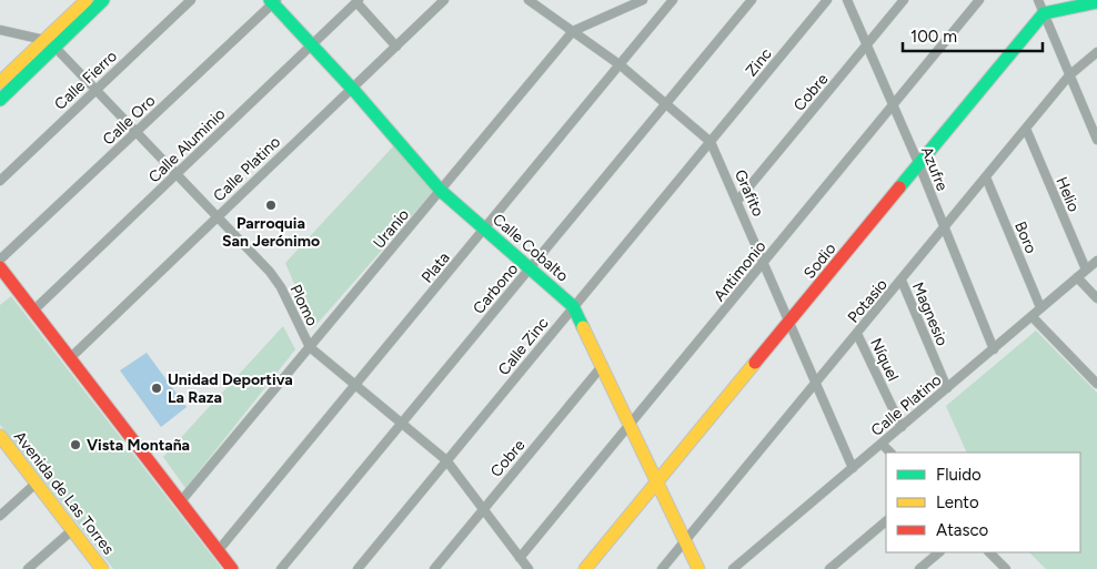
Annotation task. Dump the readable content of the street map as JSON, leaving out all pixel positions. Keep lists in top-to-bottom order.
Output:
{
  "streets": {
    "street": [
      "Zinc",
      "Calle Fierro",
      "Cobre",
      "Calle Oro",
      "Calle Aluminio",
      "Calle Platino",
      "Azufre",
      "Grafito",
      "Helio",
      "Uranio",
      "Boro",
      "Calle Cobalto",
      "Sodio",
      "Plata",
      "Antimonio",
      "Carbono",
      "Potasio",
      "Plomo",
      "Magnesio",
      "Calle Zinc",
      "Níquel",
      "Avenida de Las Torres"
    ]
  },
  "crossings": [
    ["Zinc", "Grafito"],
    ["Zinc", "Calle Zinc"],
    ["Calle Fierro", "Plomo"],
    ["Cobre", "Azufre"],
    ["Cobre", "Grafito"],
    ["Cobre", "Calle Cobalto"],
    ["Cobre", "Plomo"],
    ["Calle Oro", "Calle Cobalto"],
    ["Calle Oro", "Plomo"],
    ["Calle Aluminio", "Calle Cobalto"],
    ["Calle Aluminio", "Plomo"],
    ["Calle Platino", "Azufre"],
    ["Calle Platino", "Grafito"],
    ["Calle Platino", "Helio"],
    ["Calle Platino", "Boro"],
    ["Calle Platino", "Calle Cobalto"],
    ["Calle Platino", "Plomo"],
    ["Calle Platino", "Magnesio"],
    ["Calle Platino", "Níquel"],
    ["Azufre", "Sodio"],
    ["Azufre", "Antimonio"],
    ["Azufre", "Potasio"],
    ["Grafito", "Uranio"],
    ["Grafito", "Sodio"],
    ["Grafito", "Plata"],
    ["Grafito", "Antimonio"],
    ["Grafito", "Carbono"],
    ["Grafito", "Potasio"],
    ["Grafito", "Calle Zinc"],
    ["Helio", "Potasio"],
    ["Uranio", "Calle Cobalto"],
    ["Uranio", "Plomo"],
    ["Boro", "Potasio"],
    ["Calle Cobalto", "Sodio"],
    ["Calle Cobalto", "Plata"],
    ["Calle Cobalto", "Antimonio"],
    ["Calle Cobalto", "Carbono"],
    ["Calle Cobalto", "Potasio"],
    ["Calle Cobalto", "Calle Zinc"],
    ["Plata", "Plomo"],
    ["Antimonio", "Plomo"],
    ["Carbono", "Plomo"],
    ["Potasio", "Magnesio"],
    ["Potasio", "Níquel"],
    ["Plomo", "Calle Zinc"]
  ],
  "places": ["Parroquia San Jerónimo", "Unidad Deportiva La Raza", "Vista Montaña"],
  "legend": ["Fluido", "Lento", "Atasco"],
  "scale_bar": "100 m"
}
